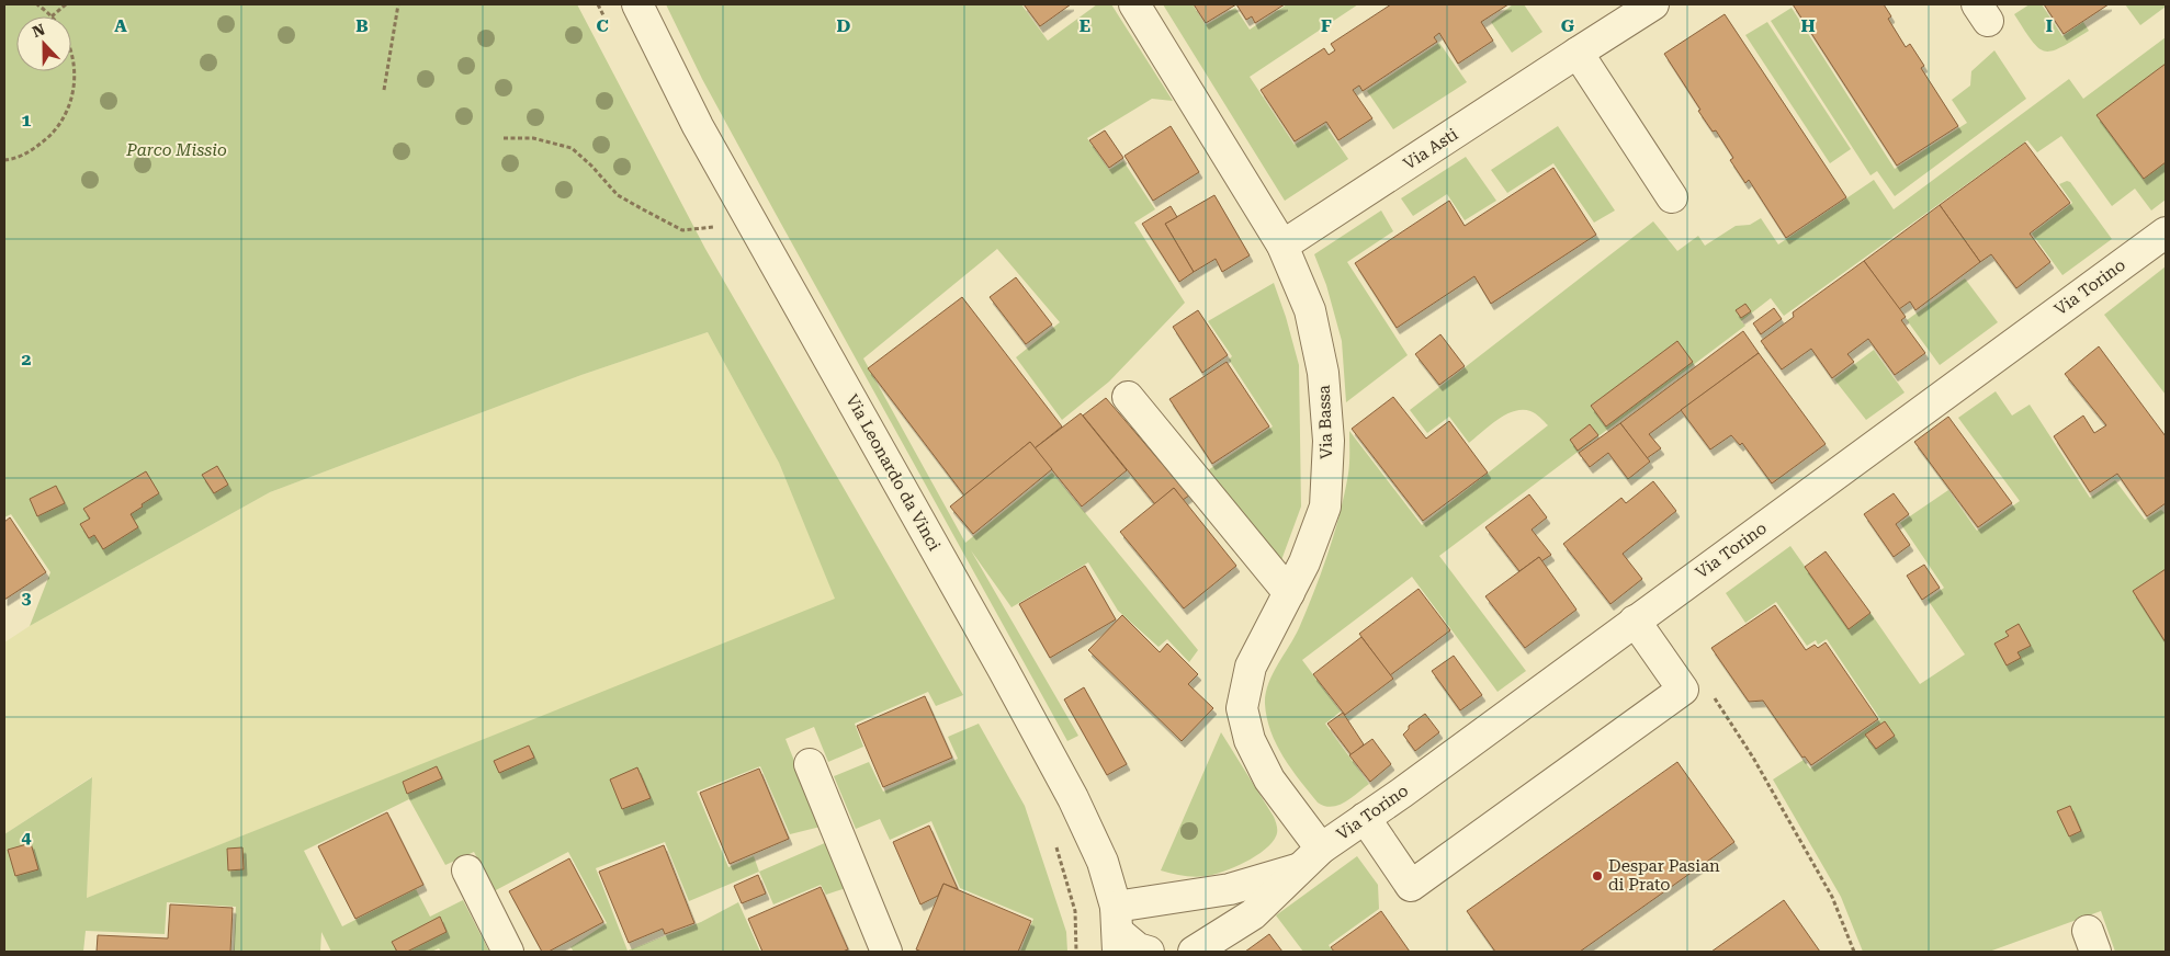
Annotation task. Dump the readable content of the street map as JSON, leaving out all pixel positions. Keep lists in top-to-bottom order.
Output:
{
  "streets": {
    "street": [
      "Via Asti",
      "Via Torino",
      "Via Bassa",
      "Via Leonardo da Vinci"
    ]
  },
  "crossings": [
    ["Via Asti", "Via Bassa"],
    ["Via Torino", "Via Bassa"],
    ["Via Torino", "Via Leonardo da Vinci"]
  ],
  "parks": ["Parco Missio"],
  "places": ["Despar Pasian di Prato"],
  "north": "top",
  "grid": {
    "columns": [
      "A",
      "B",
      "C",
      "D",
      "E",
      "F",
      "G",
      "H",
      "I"
    ],
    "rows": [
      "1",
      "2",
      "3",
      "4"
    ]
  }
}
